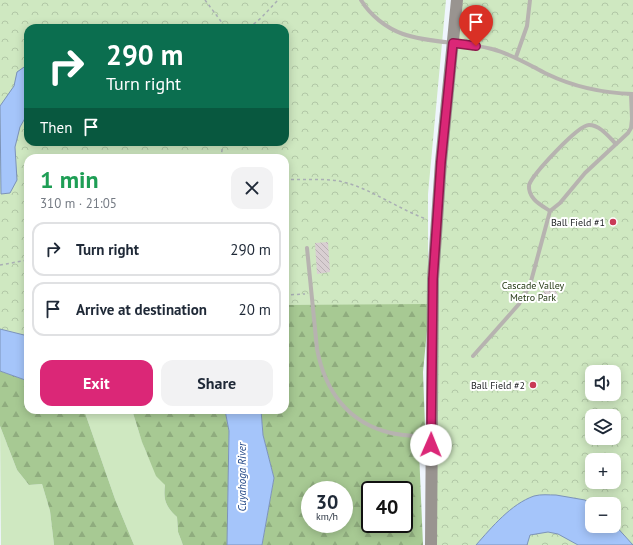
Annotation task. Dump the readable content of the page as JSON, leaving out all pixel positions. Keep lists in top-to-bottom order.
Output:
{
  "water": ["Cuyahoga River"],
  "parks": ["Cascade Valley Metro Park"],
  "places": ["Ball Field #1", "Ball Field #2"],
  "page": {
    "turn": ["290 m", "Turn right"],
    "then": "Then",
    "heading": ["1 min", "310 m · 21:05"],
    "list": [
      {
        "name": "Turn right",
        "value": "290 m"
      },
      {
        "name": "Arrive at destination",
        "value": "20 m"
      }
    ],
    "buttons": ["Exit", "Share"],
    "map_buttons": ["+", "−"],
    "speed": "30 km/h",
    "limit": "40"
  }
}
